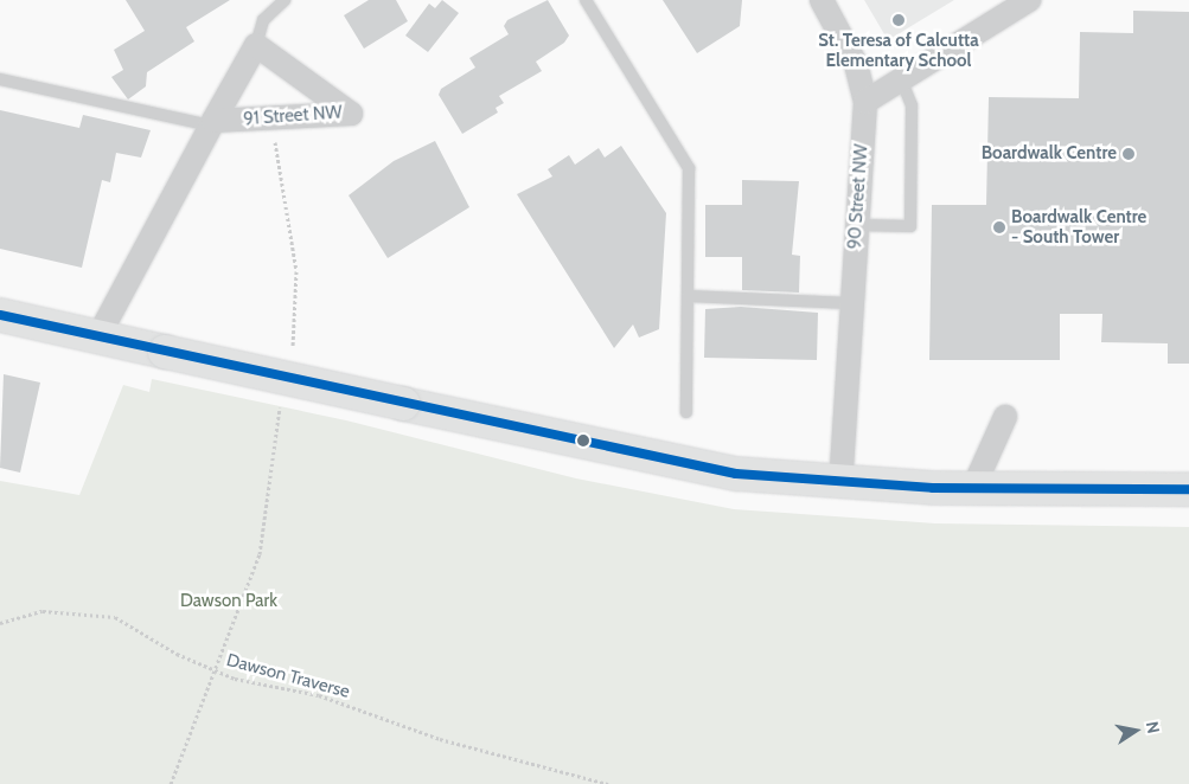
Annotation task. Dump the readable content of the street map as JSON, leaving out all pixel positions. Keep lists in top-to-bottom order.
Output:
{
  "streets": {
    "street": ["91 Street NW", "90 Street NW"],
    "path": ["Dawson Traverse"]
  },
  "parks": ["Dawson Park"],
  "places": ["St. Teresa of Calcutta Elementary School", "Boardwalk Centre", "Boardwalk Centre - South Tower"],
  "north": "right"
}
